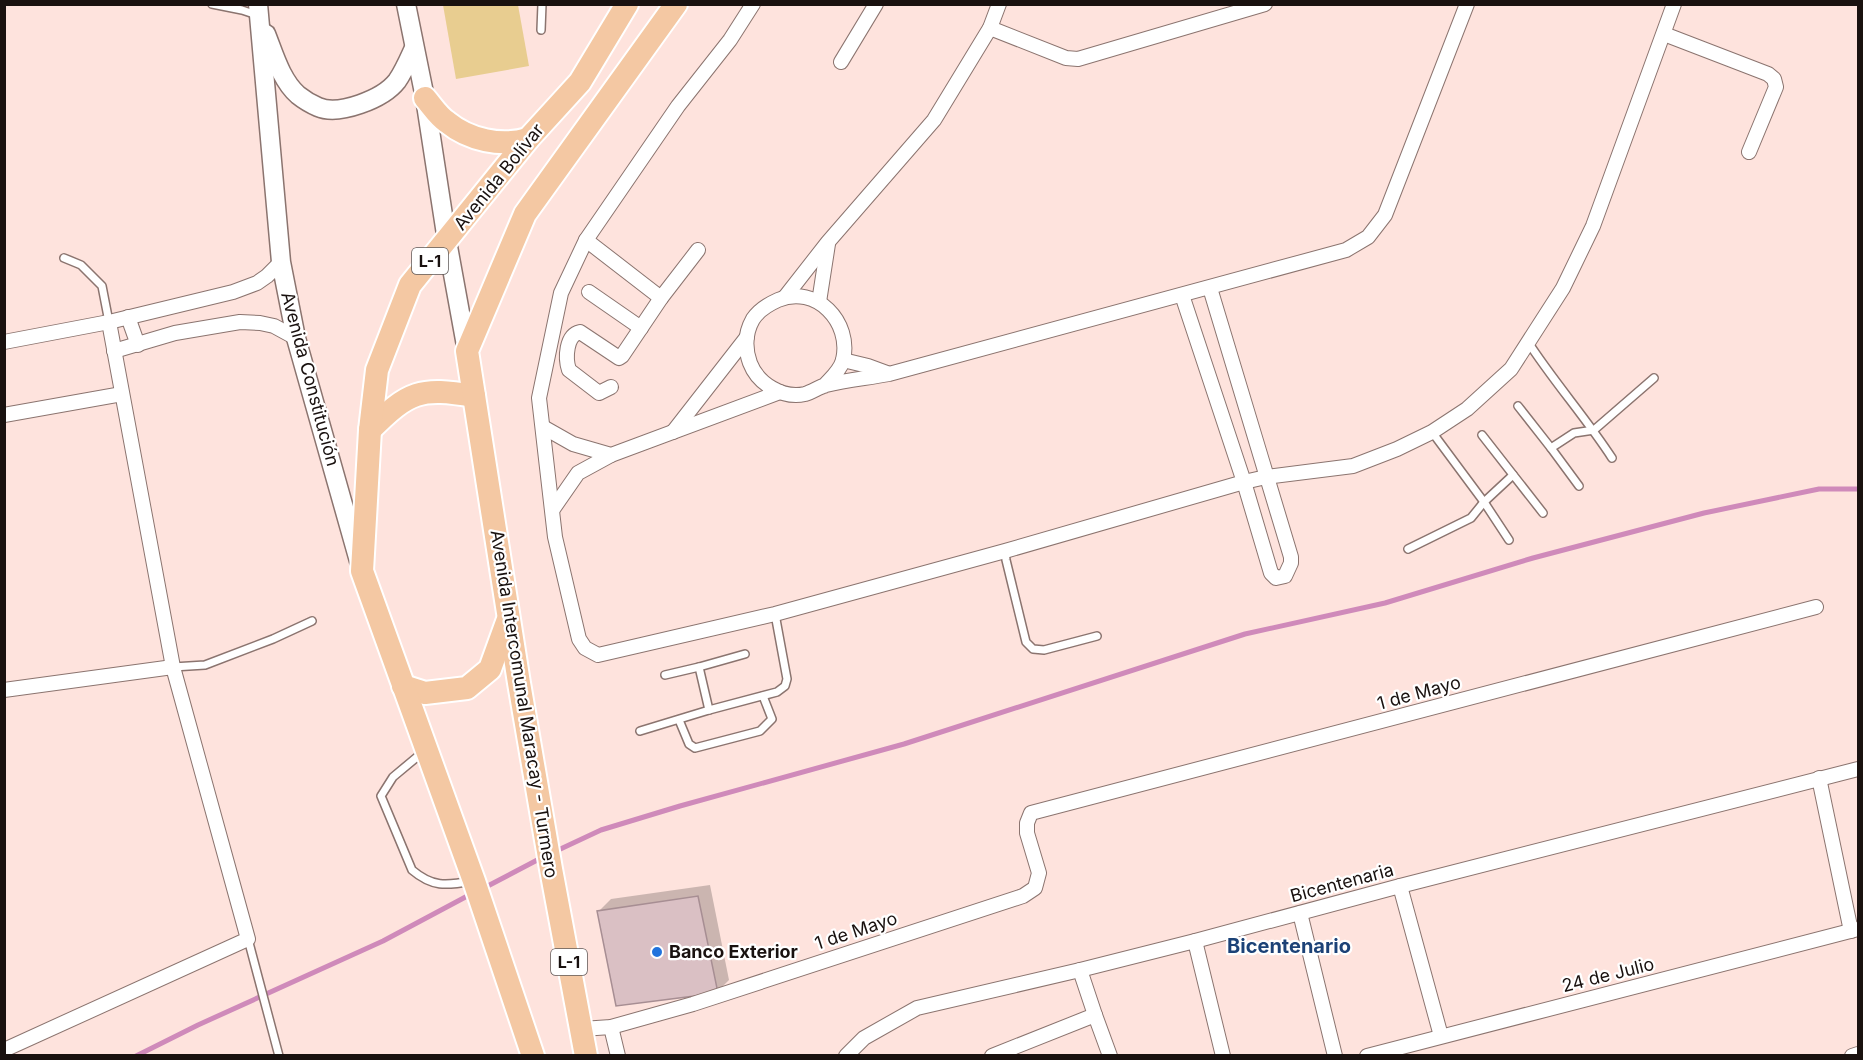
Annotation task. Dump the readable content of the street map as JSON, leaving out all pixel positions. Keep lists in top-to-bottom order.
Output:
{
  "streets": {
    "main road": ["Avenida Bolívar", "L-1", "Avenida Intercomunal Maracay - Turmero"],
    "street": [
      "Avenida Constitución",
      "1 de Mayo",
      "Bicentenaria",
      "24 de Julio"
    ]
  },
  "crossings": [
    ["Avenida Bolívar", "L-1"],
    ["Avenida Bolívar", "Avenida Constitución"],
    ["L-1", "Avenida Constitución"],
    ["1 de Mayo", "Avenida Intercomunal Maracay - Turmero"]
  ],
  "districts": ["Bicentenario"],
  "places": ["Banco Exterior"]
}
